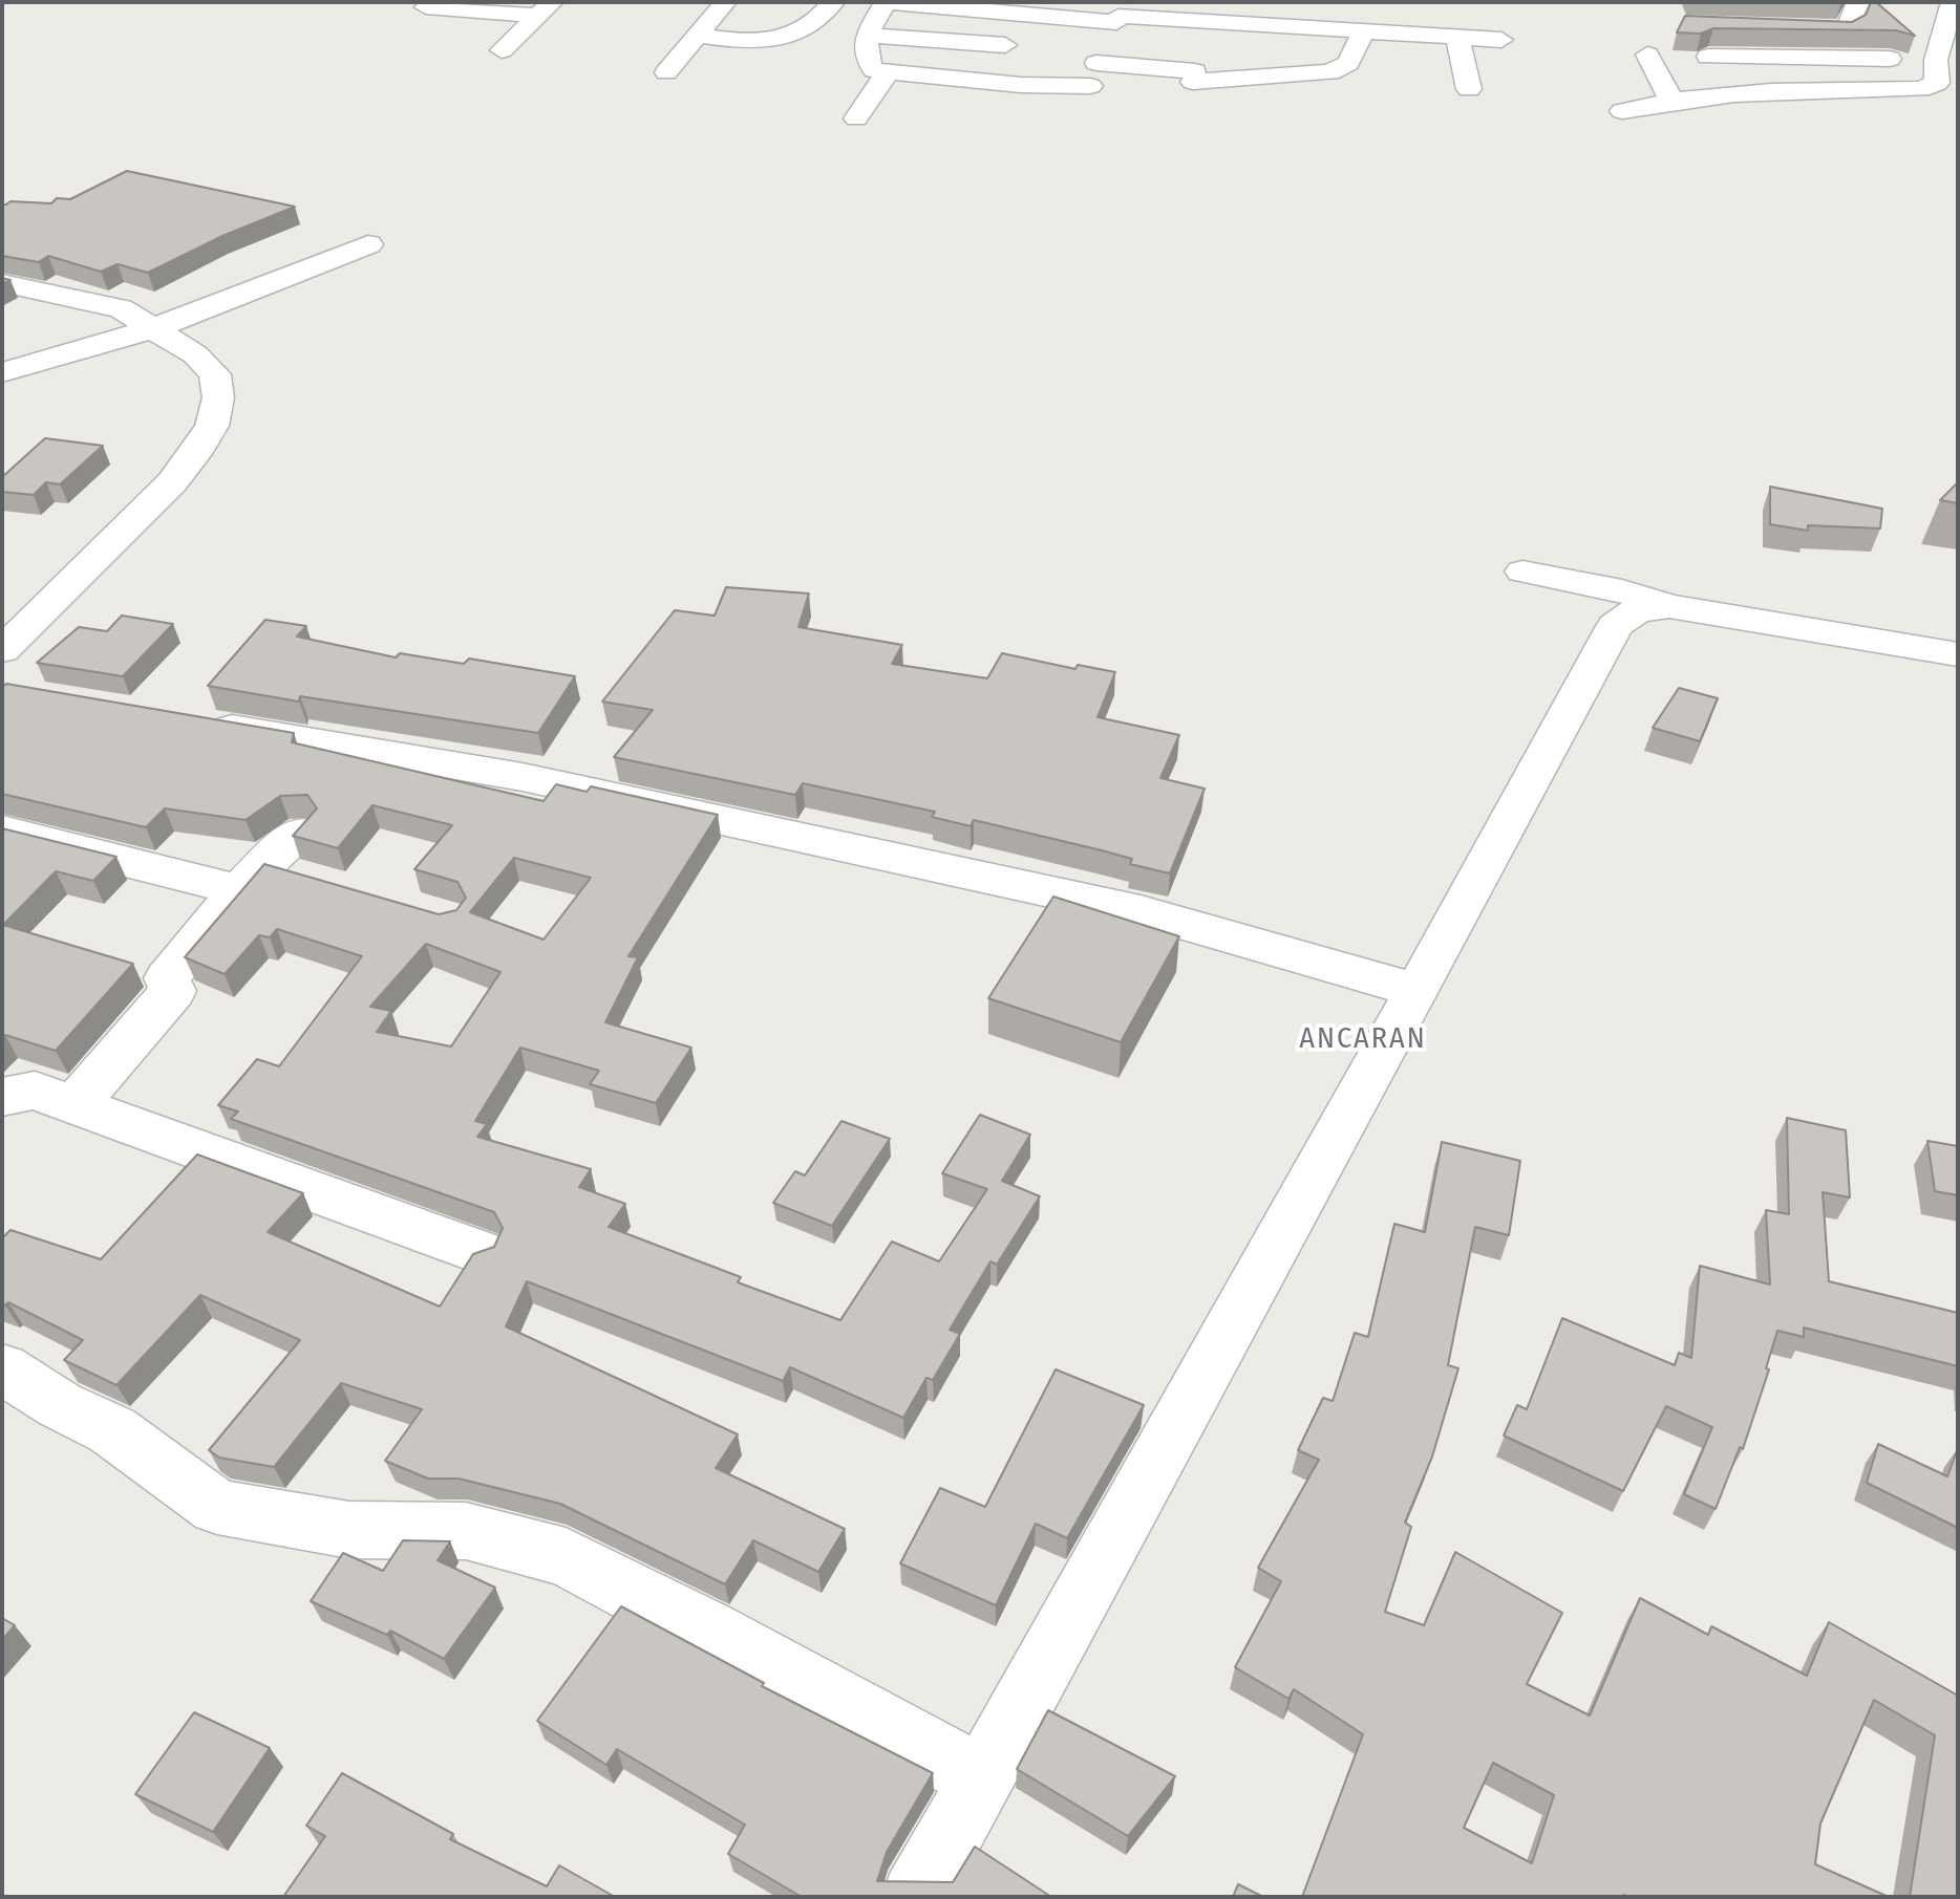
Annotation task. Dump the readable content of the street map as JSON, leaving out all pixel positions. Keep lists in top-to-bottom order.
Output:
{
  "districts": ["ANCARAN"]
}
